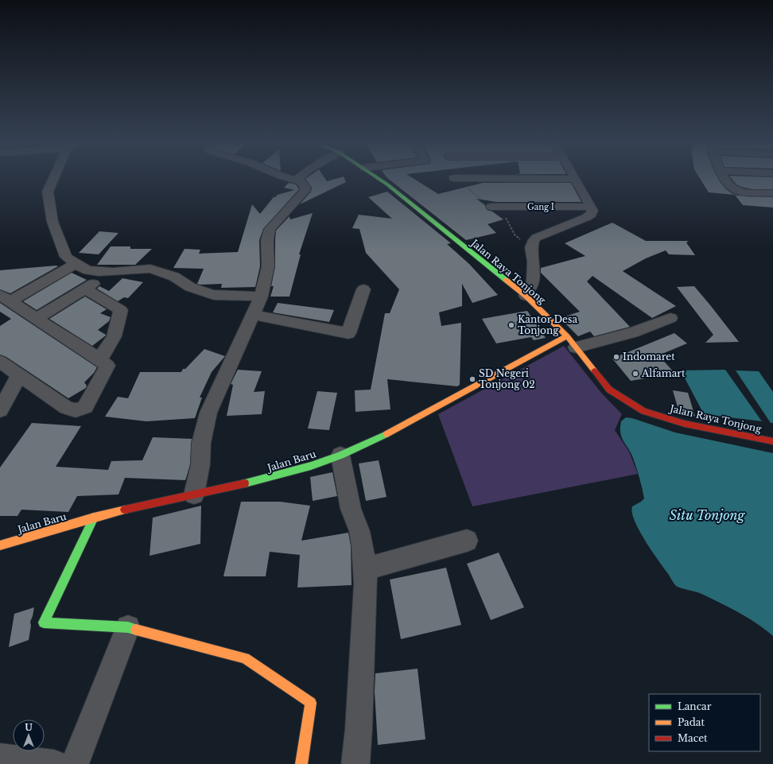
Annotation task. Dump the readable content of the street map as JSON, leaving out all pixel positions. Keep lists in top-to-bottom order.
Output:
{
  "streets": {
    "main road": ["Jalan Raya Tonjong", "Jalan Baru"],
    "street": ["Gang I"]
  },
  "crossings": [
    ["Jalan Raya Tonjong", "Jalan Baru"]
  ],
  "water": ["Situ Tonjong"],
  "places": [
    "Kantor Desa Tonjong",
    "Indomaret",
    "Alfamart",
    "SD Negeri Tonjong 02"
  ],
  "legend": ["Lancar", "Padat", "Macet"],
  "north": "top"
}
